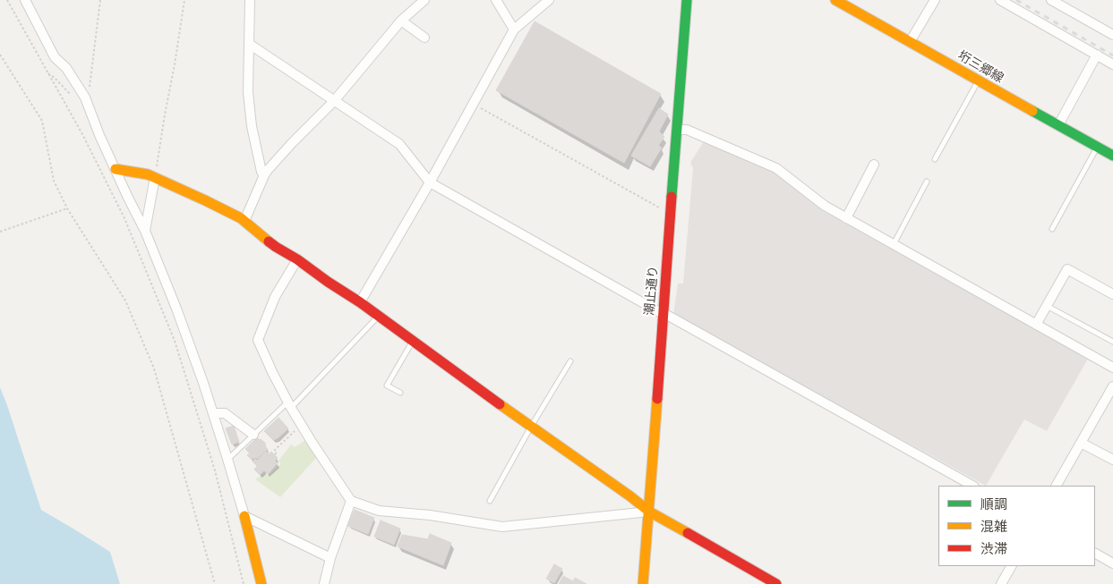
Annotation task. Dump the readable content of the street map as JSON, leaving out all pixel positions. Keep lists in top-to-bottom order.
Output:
{
  "streets": {
    "street": ["垳三郷線", "潮止通り"]
  },
  "legend": ["順調", "混雑", "渋滞"]
}
